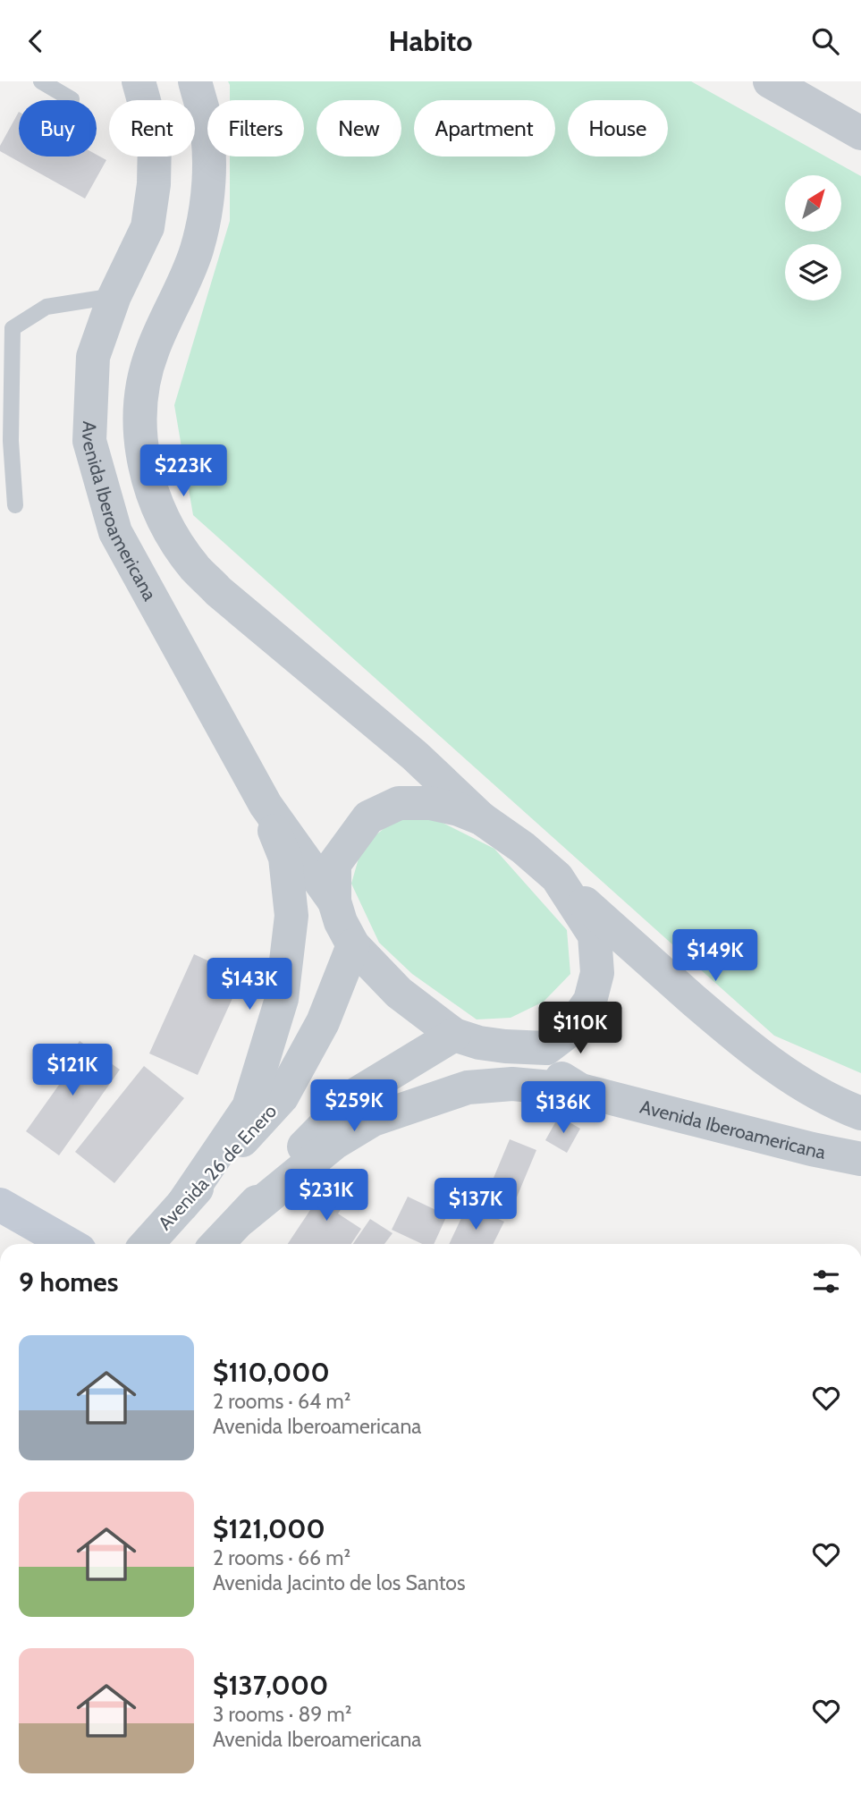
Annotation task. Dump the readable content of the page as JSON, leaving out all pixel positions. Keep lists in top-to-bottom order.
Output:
{
  "streets": {
    "street": ["Avenida Iberoamericana", "Avenida 26 de Enero"]
  },
  "north": "top right",
  "page": {
    "header": "Habito",
    "chip": [
      "Buy",
      "Rent",
      "Filters",
      "New",
      "Apartment",
      "House"
    ],
    "price": [
      "$223K",
      "$149K",
      "$143K",
      "$110K",
      "$121K",
      "$259K",
      "$136K",
      "$231K",
      "$137K"
    ],
    "heading": "9 homes",
    "list": [
      {
        "name": "$110,000",
        "note": "2 rooms · 64 m² · Avenida Iberoamericana"
      },
      {
        "name": "$121,000",
        "note": "2 rooms · 66 m² · Avenida Jacinto de los Santos"
      },
      {
        "name": "$137,000",
        "note": "3 rooms · 89 m² · Avenida Iberoamericana"
      }
    ]
  }
}
